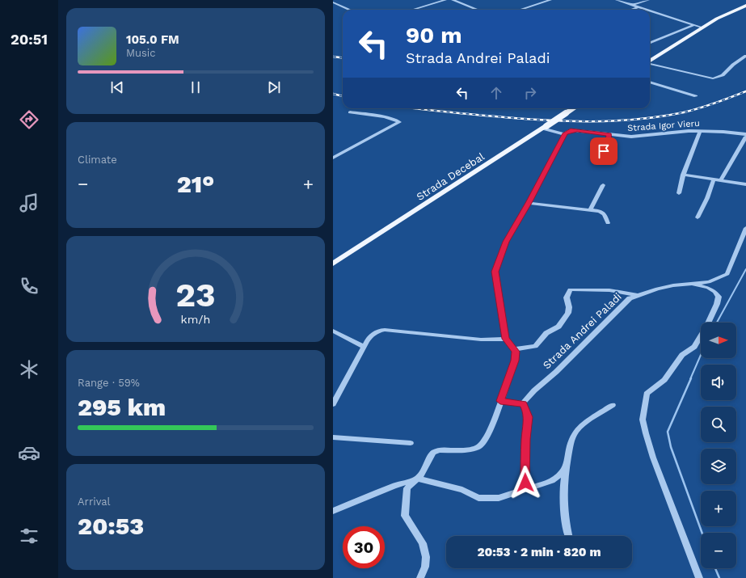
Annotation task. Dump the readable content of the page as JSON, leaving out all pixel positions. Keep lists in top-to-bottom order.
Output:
{
  "streets": {
    "main road": ["Strada Decebal"],
    "street": ["Strada Igor Vieru", "Strada Andrei Paladi"]
  },
  "north": "right",
  "page": {
    "tabs": "20:51",
    "turn": ["90 m", "Strada Andrei Paladi"],
    "song": ["105.0 FM", "Music"],
    "tile": [
      "Climate",
      ["Range · 59%", "295 km"],
      ["Arrival", "20:53"]
    ],
    "heat": ["−", "21°", "+"],
    "map_buttons": ["+", "−"],
    "limit": "30",
    "trip": "20:53 · 2 min · 820 m",
    "gauge": ["23", "km/h"]
  }
}
